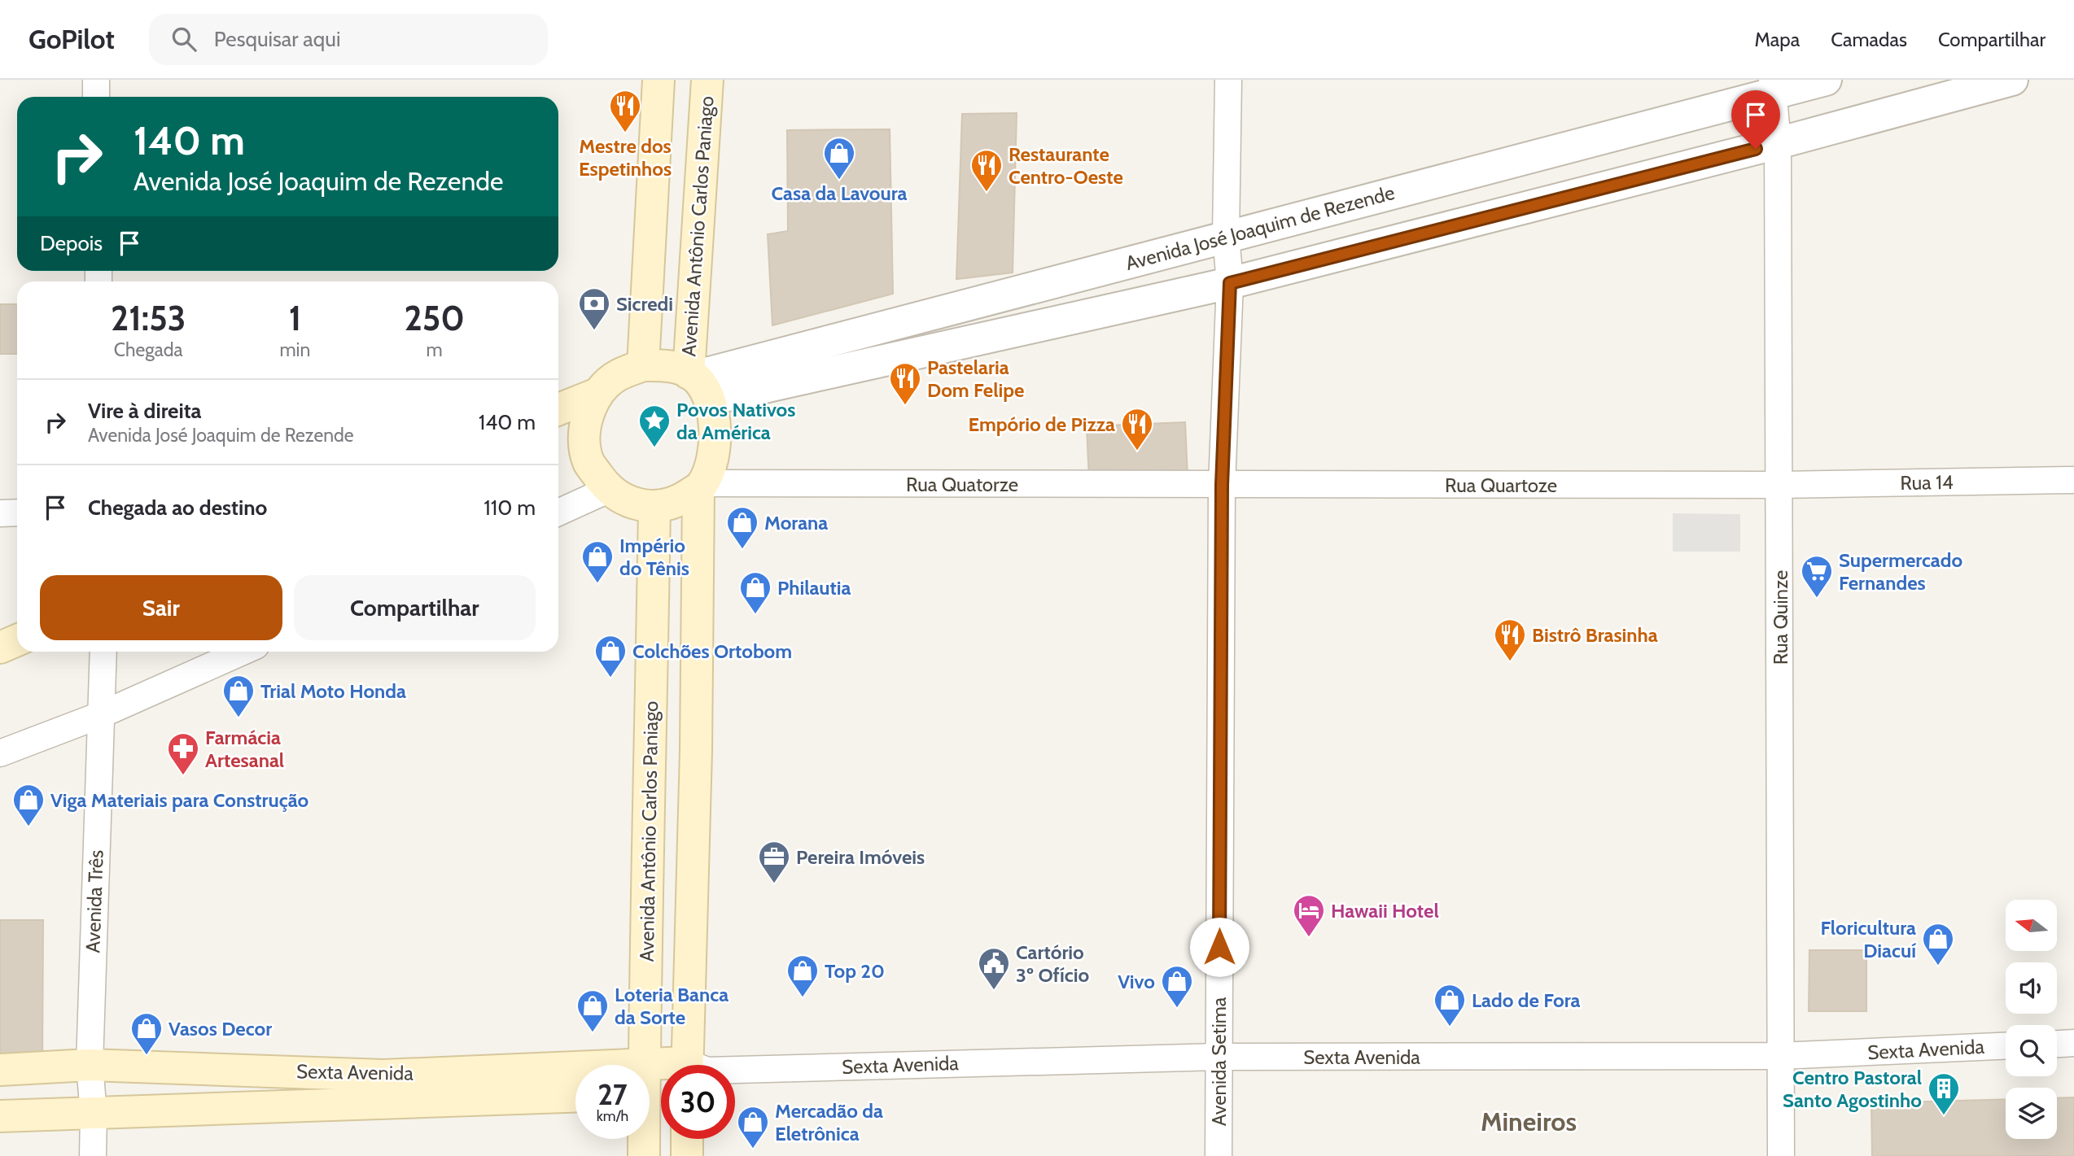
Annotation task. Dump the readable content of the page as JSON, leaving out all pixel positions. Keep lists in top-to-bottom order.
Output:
{
  "streets": {
    "main road": ["Avenida Antônio Carlos Paniago", "Sexta Avenida"],
    "street": [
      "Avenida José Joaquim de Rezende",
      "Rua 14",
      "Rua Quatorze",
      "Rua Quartoze",
      "Rua Quinze",
      "Avenida Três",
      "Avenida Setima"
    ]
  },
  "crossings": [
    ["Avenida Antônio Carlos Paniago", "Avenida José Joaquim de Rezende"],
    ["Avenida Antônio Carlos Paniago", "Rua Quatorze"],
    ["Avenida Antônio Carlos Paniago", "Sexta Avenida"],
    ["Avenida José Joaquim de Rezende", "Rua Quatorze"],
    ["Avenida José Joaquim de Rezende", "Rua Quinze"],
    ["Avenida José Joaquim de Rezende", "Avenida Setima"],
    ["Rua 14", "Rua Quartoze"],
    ["Rua 14", "Rua Quinze"],
    ["Rua Quatorze", "Rua Quartoze"],
    ["Rua Quatorze", "Avenida Setima"],
    ["Rua Quartoze", "Rua Quinze"],
    ["Rua Quartoze", "Avenida Setima"],
    ["Rua Quinze", "Sexta Avenida"],
    ["Avenida Três", "Sexta Avenida"],
    ["Sexta Avenida", "Avenida Setima"]
  ],
  "districts": ["Mineiros"],
  "places": {
    "restaurant": [
      "Mestre dos Espetinhos",
      "Restaurante Centro-Oeste",
      "Pastelaria Dom Felipe",
      "Empório de Pizza",
      "Bistrô Brasinha"
    ],
    "shop": [
      "Casa da Lavoura",
      "Morana",
      "Império do Tênis",
      "Philautia",
      "Colchões Ortobom",
      "Trial Moto Honda",
      "Viga Materiais para Construção",
      "Floricultura Diacuí",
      "Top 20",
      "Vivo",
      "Lado de Fora",
      "Loteria Banca da Sorte",
      "Vasos Decor",
      "Mercadão da Eletrônica"
    ],
    "bank": ["Sicredi"],
    "place": ["Povos Nativos da América"],
    "supermarket": ["Supermercado Fernandes"],
    "pharmacy": ["Farmácia Artesanal"],
    "office": ["Pereira Imóveis"],
    "hotel": ["Hawaii Hotel"],
    "public building": ["Cartório 3º Ofício"],
    "building": ["Centro Pastoral Santo Agostinho"]
  },
  "north": "left",
  "page": {
    "header": "GoPilot",
    "search": "Pesquisar aqui",
    "nav": ["Mapa", "Camadas", "Compartilhar"],
    "turn": ["140 m", "Avenida José Joaquim de Rezende"],
    "then": "Depois",
    "eta": [
      "21:53",
      "Chegada",
      "1",
      "min",
      "250",
      "m"
    ],
    "list": [
      {
        "name": "Vire à direita",
        "note": "Avenida José Joaquim de Rezende",
        "value": "140 m"
      },
      {
        "name": "Chegada ao destino",
        "value": "110 m"
      }
    ],
    "buttons": ["Sair", "Compartilhar"],
    "speed": "27 km/h",
    "limit": "30"
  }
}
